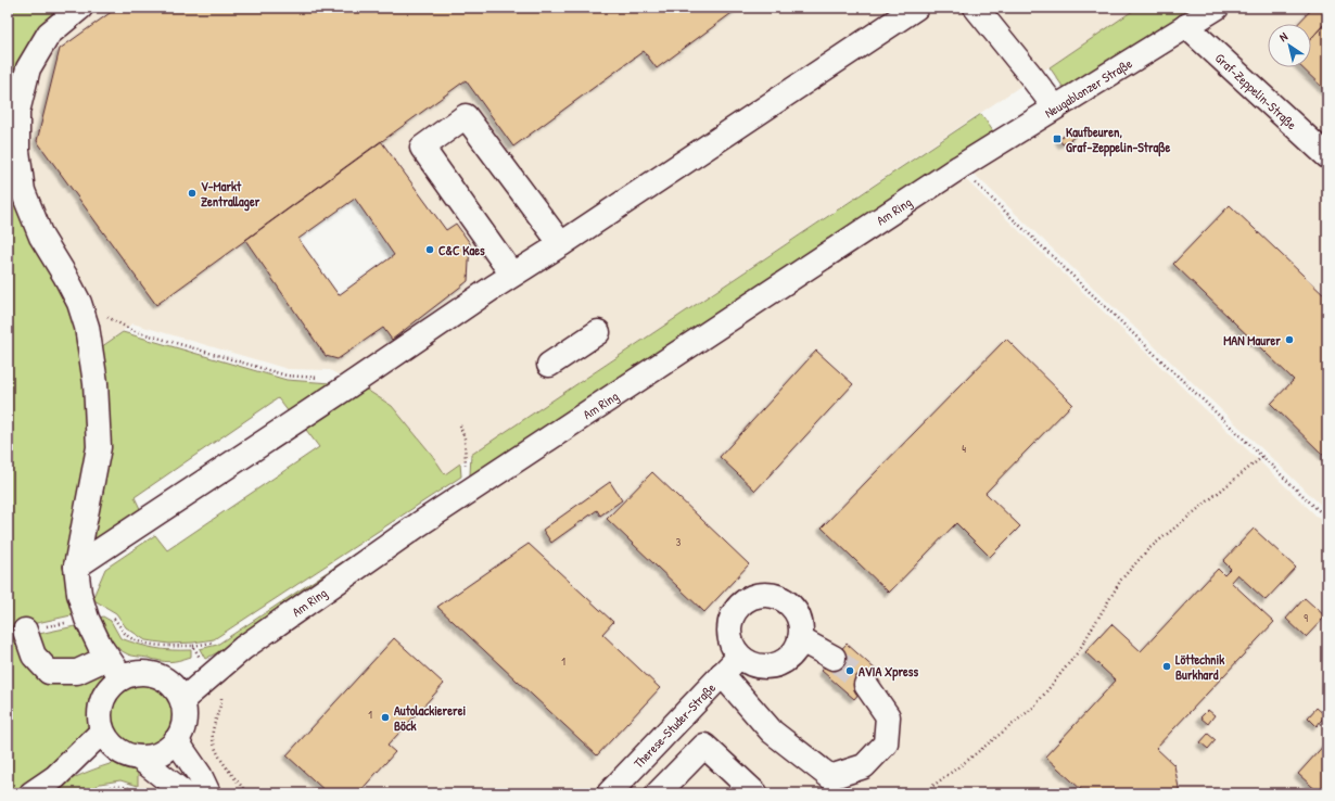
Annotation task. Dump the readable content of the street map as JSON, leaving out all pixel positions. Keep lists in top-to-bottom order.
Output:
{
  "streets": {
    "street": [
      "Neugablonzer Straße",
      "Graf-Zeppelin-Straße",
      "Am Ring",
      "Therese-Studer-Straße"
    ]
  },
  "crossings": [
    ["Neugablonzer Straße", "Graf-Zeppelin-Straße"],
    ["Neugablonzer Straße", "Am Ring"]
  ],
  "places": {
    "transit": ["Kaufbeuren, Graf-Zeppelin-Straße"],
    "other": [
      "V-Markt Zentrallager",
      "C&C Kaes",
      "MAN Maurer",
      "Löttechnik Burkhard",
      "AVIA Xpress",
      "Autolackiererei Böck"
    ]
  },
  "house_numbers": [
    "4",
    "3",
    "9",
    "1",
    "1"
  ],
  "north": "top left"
}
